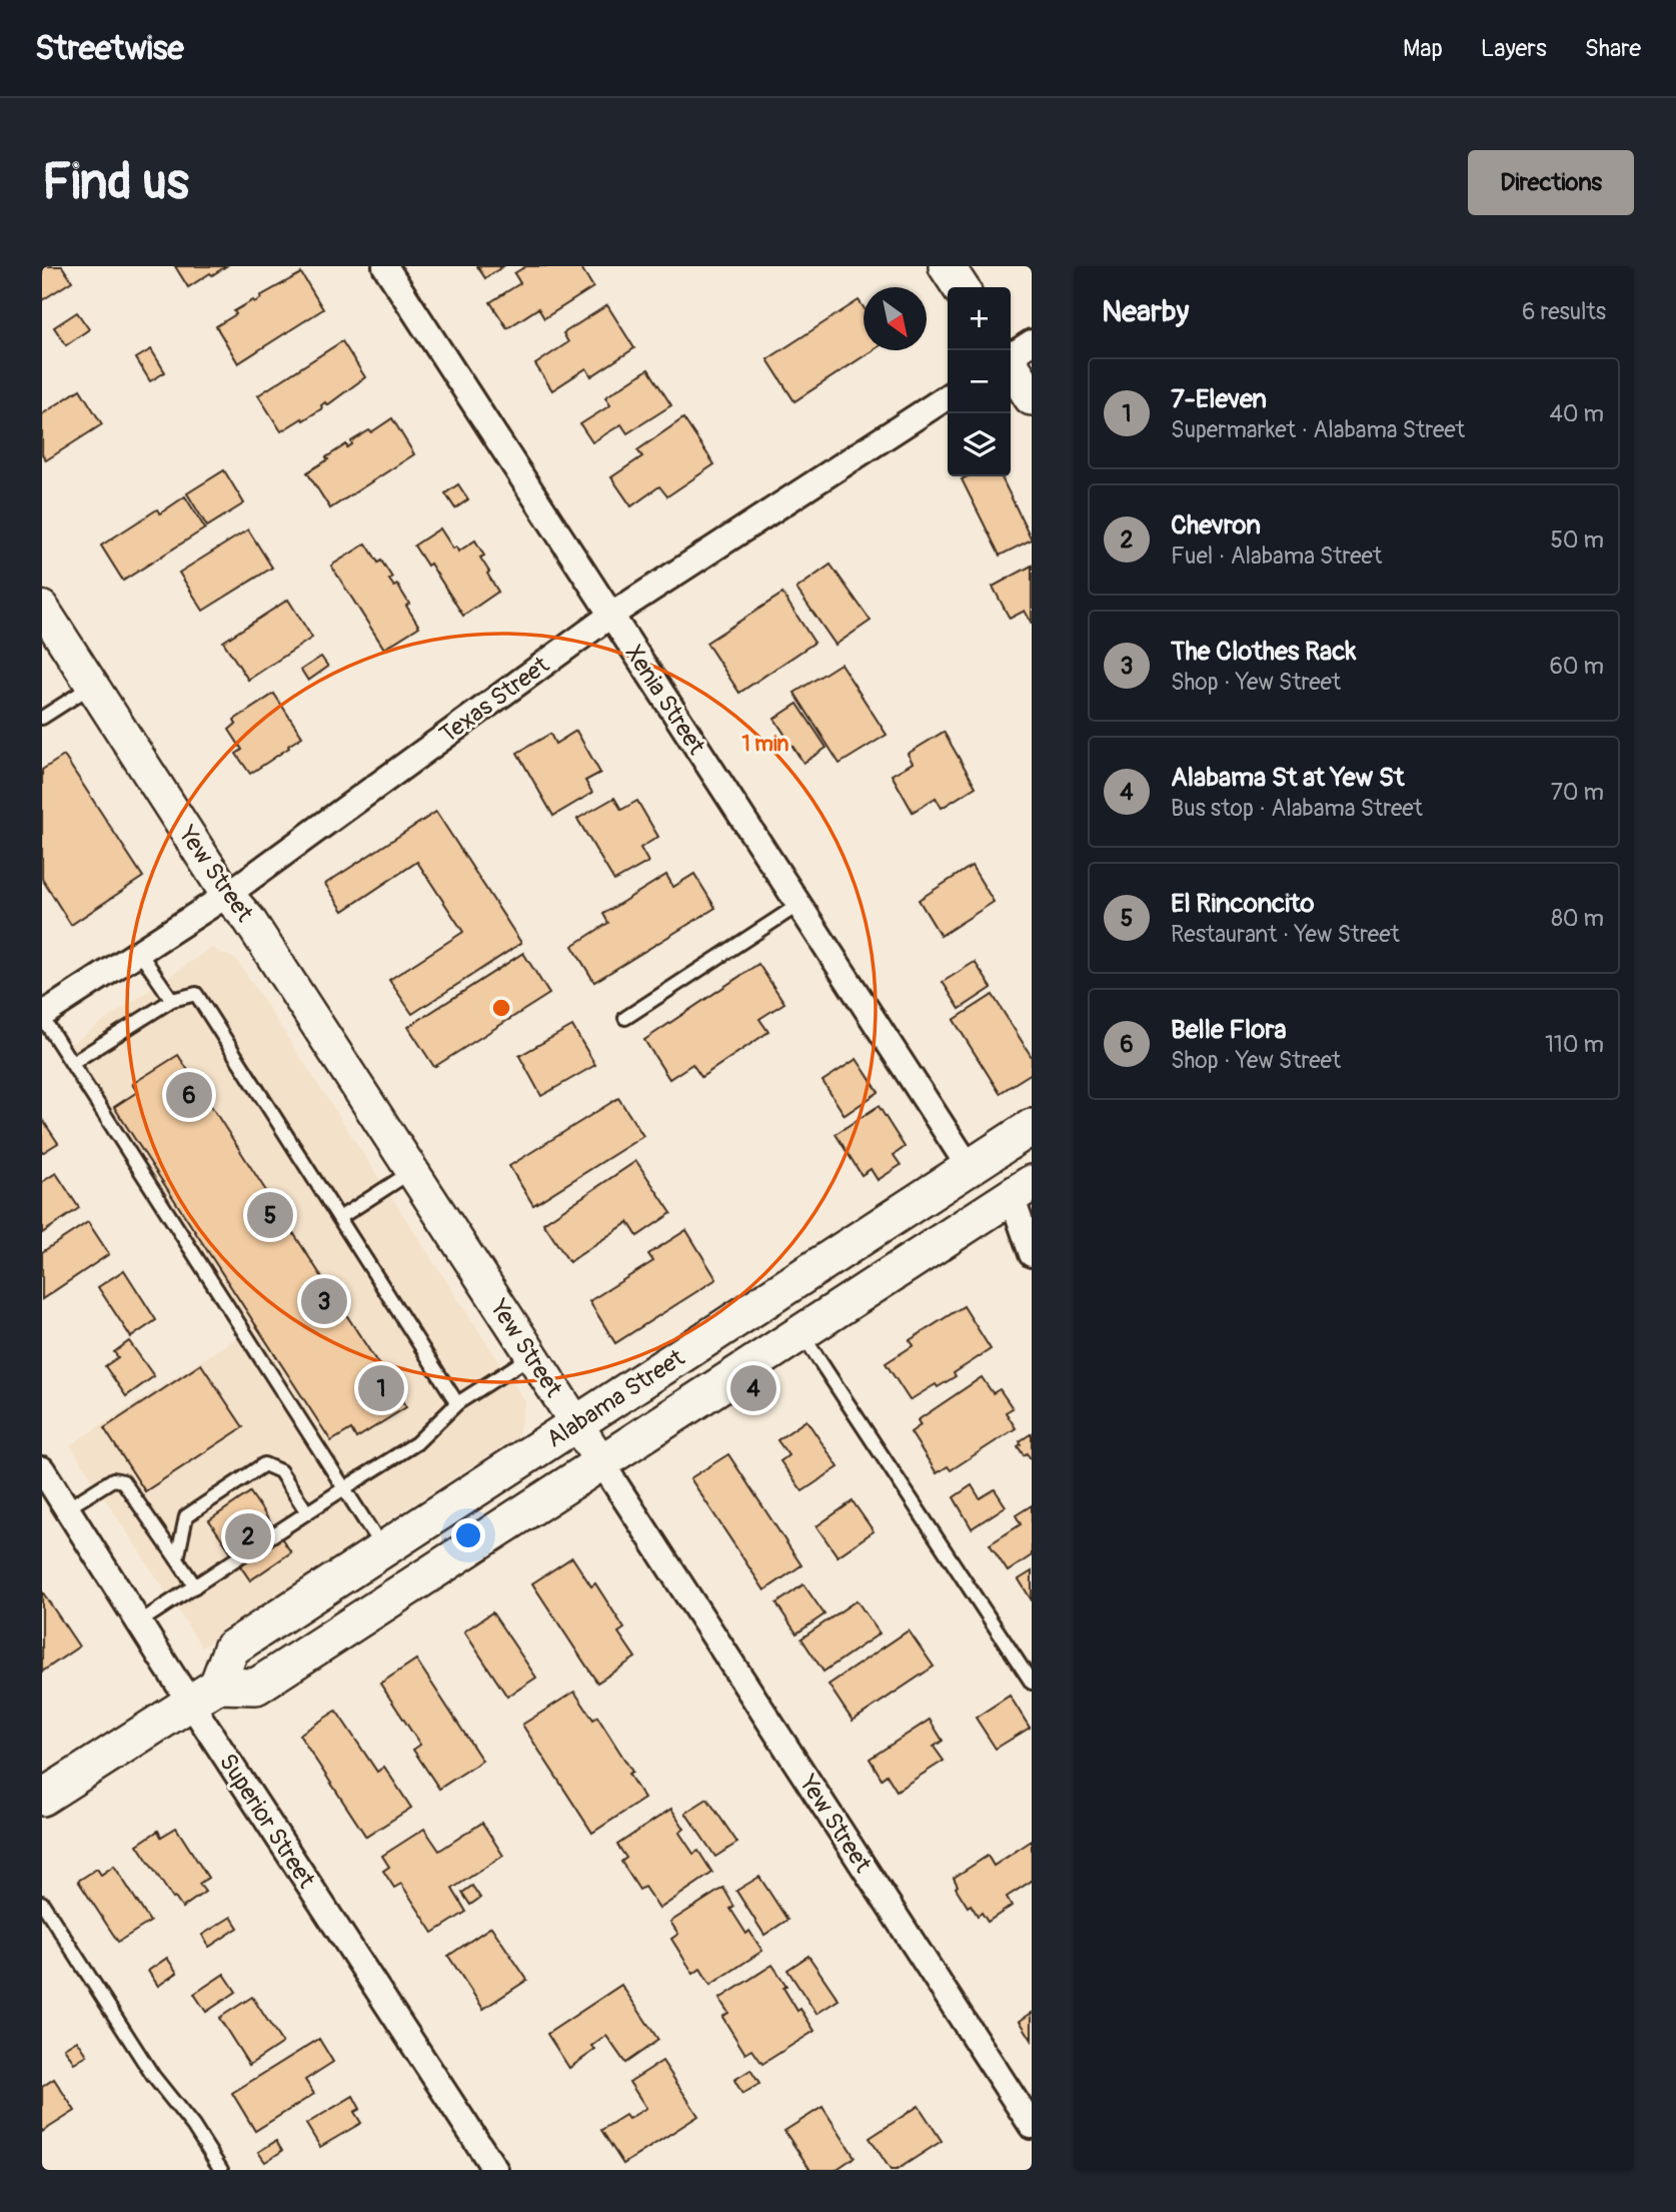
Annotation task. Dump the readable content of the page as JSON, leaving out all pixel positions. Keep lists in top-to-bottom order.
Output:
{
  "streets": {
    "main road": ["Alabama Street"],
    "street": [
      "Texas Street",
      "Xenia Street",
      "Yew Street",
      "Superior Street"
    ]
  },
  "crossings": [
    ["Texas Street", "Xenia Street"],
    ["Texas Street", "Yew Street"],
    ["Xenia Street", "Alabama Street"],
    ["Yew Street", "Alabama Street"],
    ["Alabama Street", "Superior Street"]
  ],
  "north": "bottom right",
  "page": {
    "header": "Streetwise",
    "nav": ["Map", "Layers", "Share"],
    "buttons": "Directions",
    "title": "Find us",
    "heading": ["Nearby", "6 results"],
    "map_buttons": ["+", "−"],
    "list": [
      {
        "mark": "1",
        "name": "7-Eleven",
        "note": "Supermarket · Alabama Street",
        "value": "40 m"
      },
      {
        "mark": "2",
        "name": "Chevron",
        "note": "Fuel · Alabama Street",
        "value": "50 m"
      },
      {
        "mark": "3",
        "name": "The Clothes Rack",
        "note": "Shop · Yew Street",
        "value": "60 m"
      },
      {
        "mark": "4",
        "name": "Alabama St at Yew St",
        "note": "Bus stop · Alabama Street",
        "value": "70 m"
      },
      {
        "mark": "5",
        "name": "El Rinconcito",
        "note": "Restaurant · Yew Street",
        "value": "80 m"
      },
      {
        "mark": "6",
        "name": "Belle Flora",
        "note": "Shop · Yew Street",
        "value": "110 m"
      }
    ],
    "pins": [
      "6",
      "5",
      "3",
      "1",
      "4",
      "2"
    ]
  },
  "rings": ["1 min"]
}
